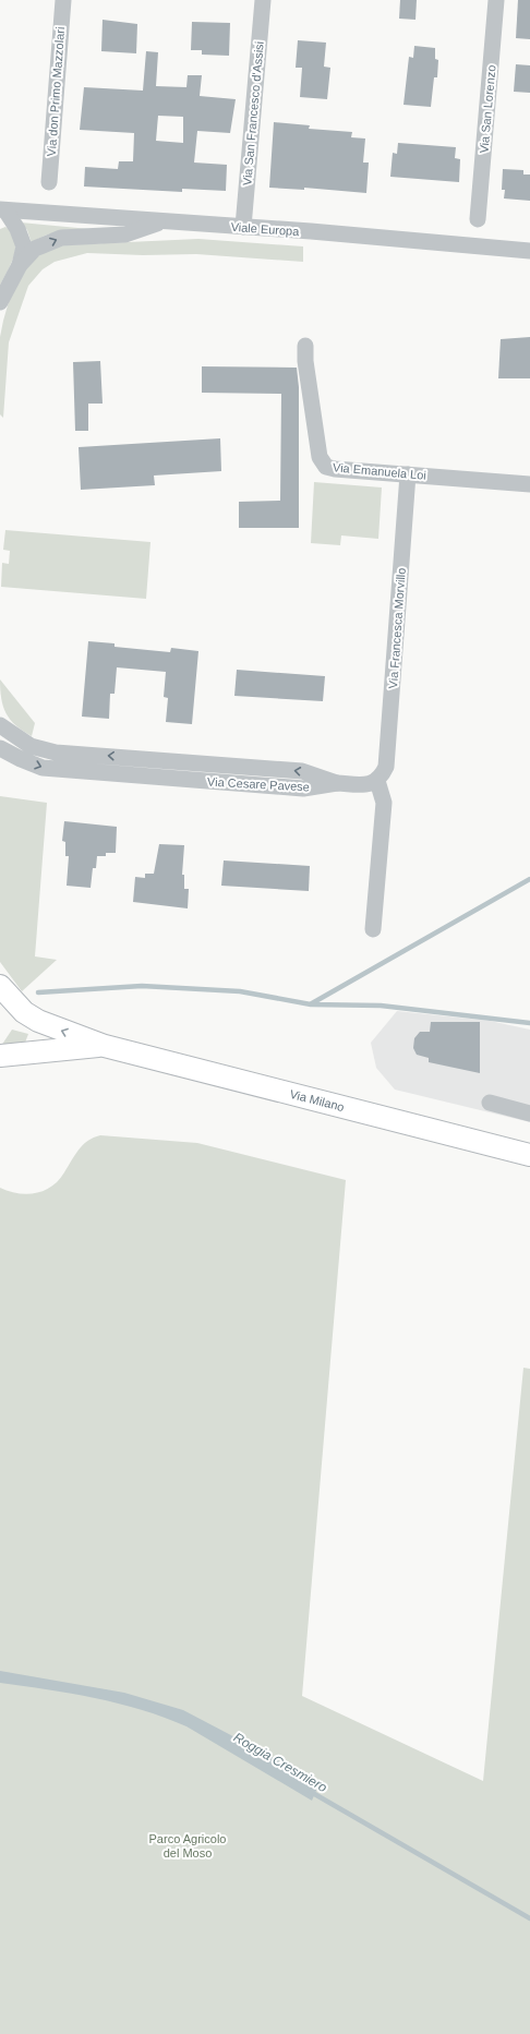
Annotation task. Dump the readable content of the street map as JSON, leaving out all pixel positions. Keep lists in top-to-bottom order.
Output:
{
  "streets": {
    "main road": ["Via Milano"],
    "street": [
      "Via don Primo Mazzolari",
      "Via San Lorenzo",
      "Via San Francesco d'Assisi",
      "Viale Europa",
      "Via Emanuela Loi",
      "Via Francesca Morvillo",
      "Via Cesare Pavese"
    ]
  },
  "crossings": [
    ["Via San Francesco d'Assisi", "Viale Europa"],
    ["Via Emanuela Loi", "Via Francesca Morvillo"]
  ],
  "water": ["Roggia Cresmiero"],
  "parks": ["Parco Agricolo del Moso"]
}
